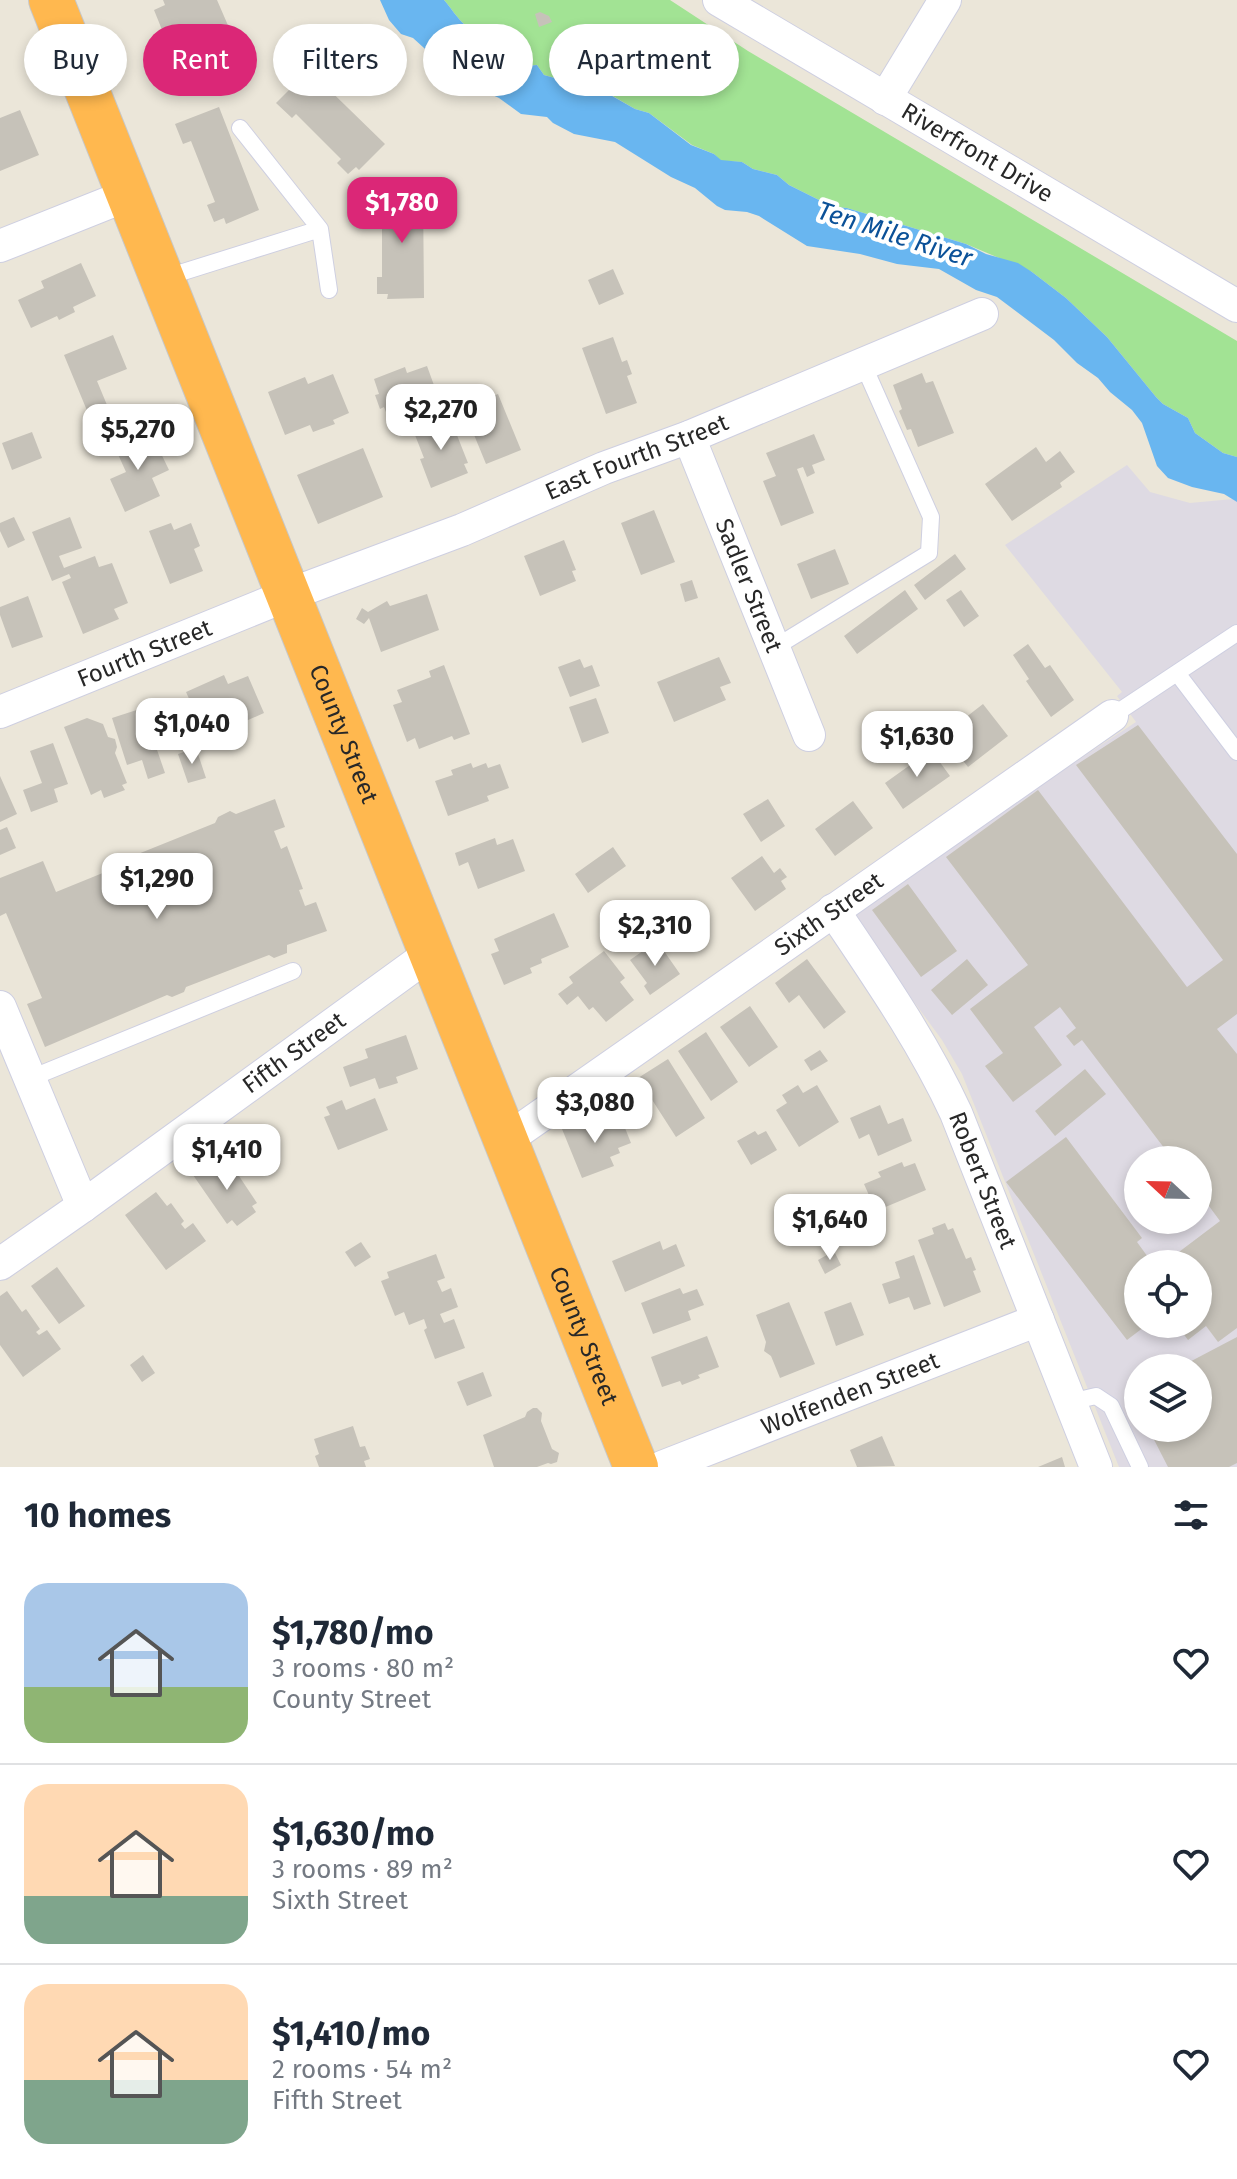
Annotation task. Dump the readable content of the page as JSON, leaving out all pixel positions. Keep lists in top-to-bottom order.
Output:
{
  "streets": {
    "highway": ["County Street"],
    "street": [
      "Riverfront Drive",
      "East Fourth Street",
      "Sadler Street",
      "Fourth Street",
      "Sixth Street",
      "Fifth Street",
      "Robert Street",
      "Wolfenden Street"
    ]
  },
  "crossings": [
    ["East Fourth Street", "Sadler Street"],
    ["East Fourth Street", "Fourth Street"],
    ["East Fourth Street", "County Street"],
    ["Fourth Street", "County Street"],
    ["County Street", "Sixth Street"],
    ["County Street", "Fifth Street"],
    ["Sixth Street", "Robert Street"],
    ["Robert Street", "Wolfenden Street"]
  ],
  "water": ["Ten Mile River"],
  "north": "left",
  "page": {
    "chip": [
      "Buy",
      "Rent",
      "Filters",
      "New",
      "Apartment"
    ],
    "price": [
      "$1,780",
      "$2,270",
      "$5,270",
      "$1,040",
      "$1,630",
      "$1,290",
      "$2,310",
      "$3,080",
      "$1,410",
      "$1,640"
    ],
    "heading": "10 homes",
    "list": [
      {
        "name": "$1,780/mo",
        "note": "3 rooms · 80 m² · County Street"
      },
      {
        "name": "$1,630/mo",
        "note": "3 rooms · 89 m² · Sixth Street"
      },
      {
        "name": "$1,410/mo",
        "note": "2 rooms · 54 m² · Fifth Street"
      }
    ]
  }
}
